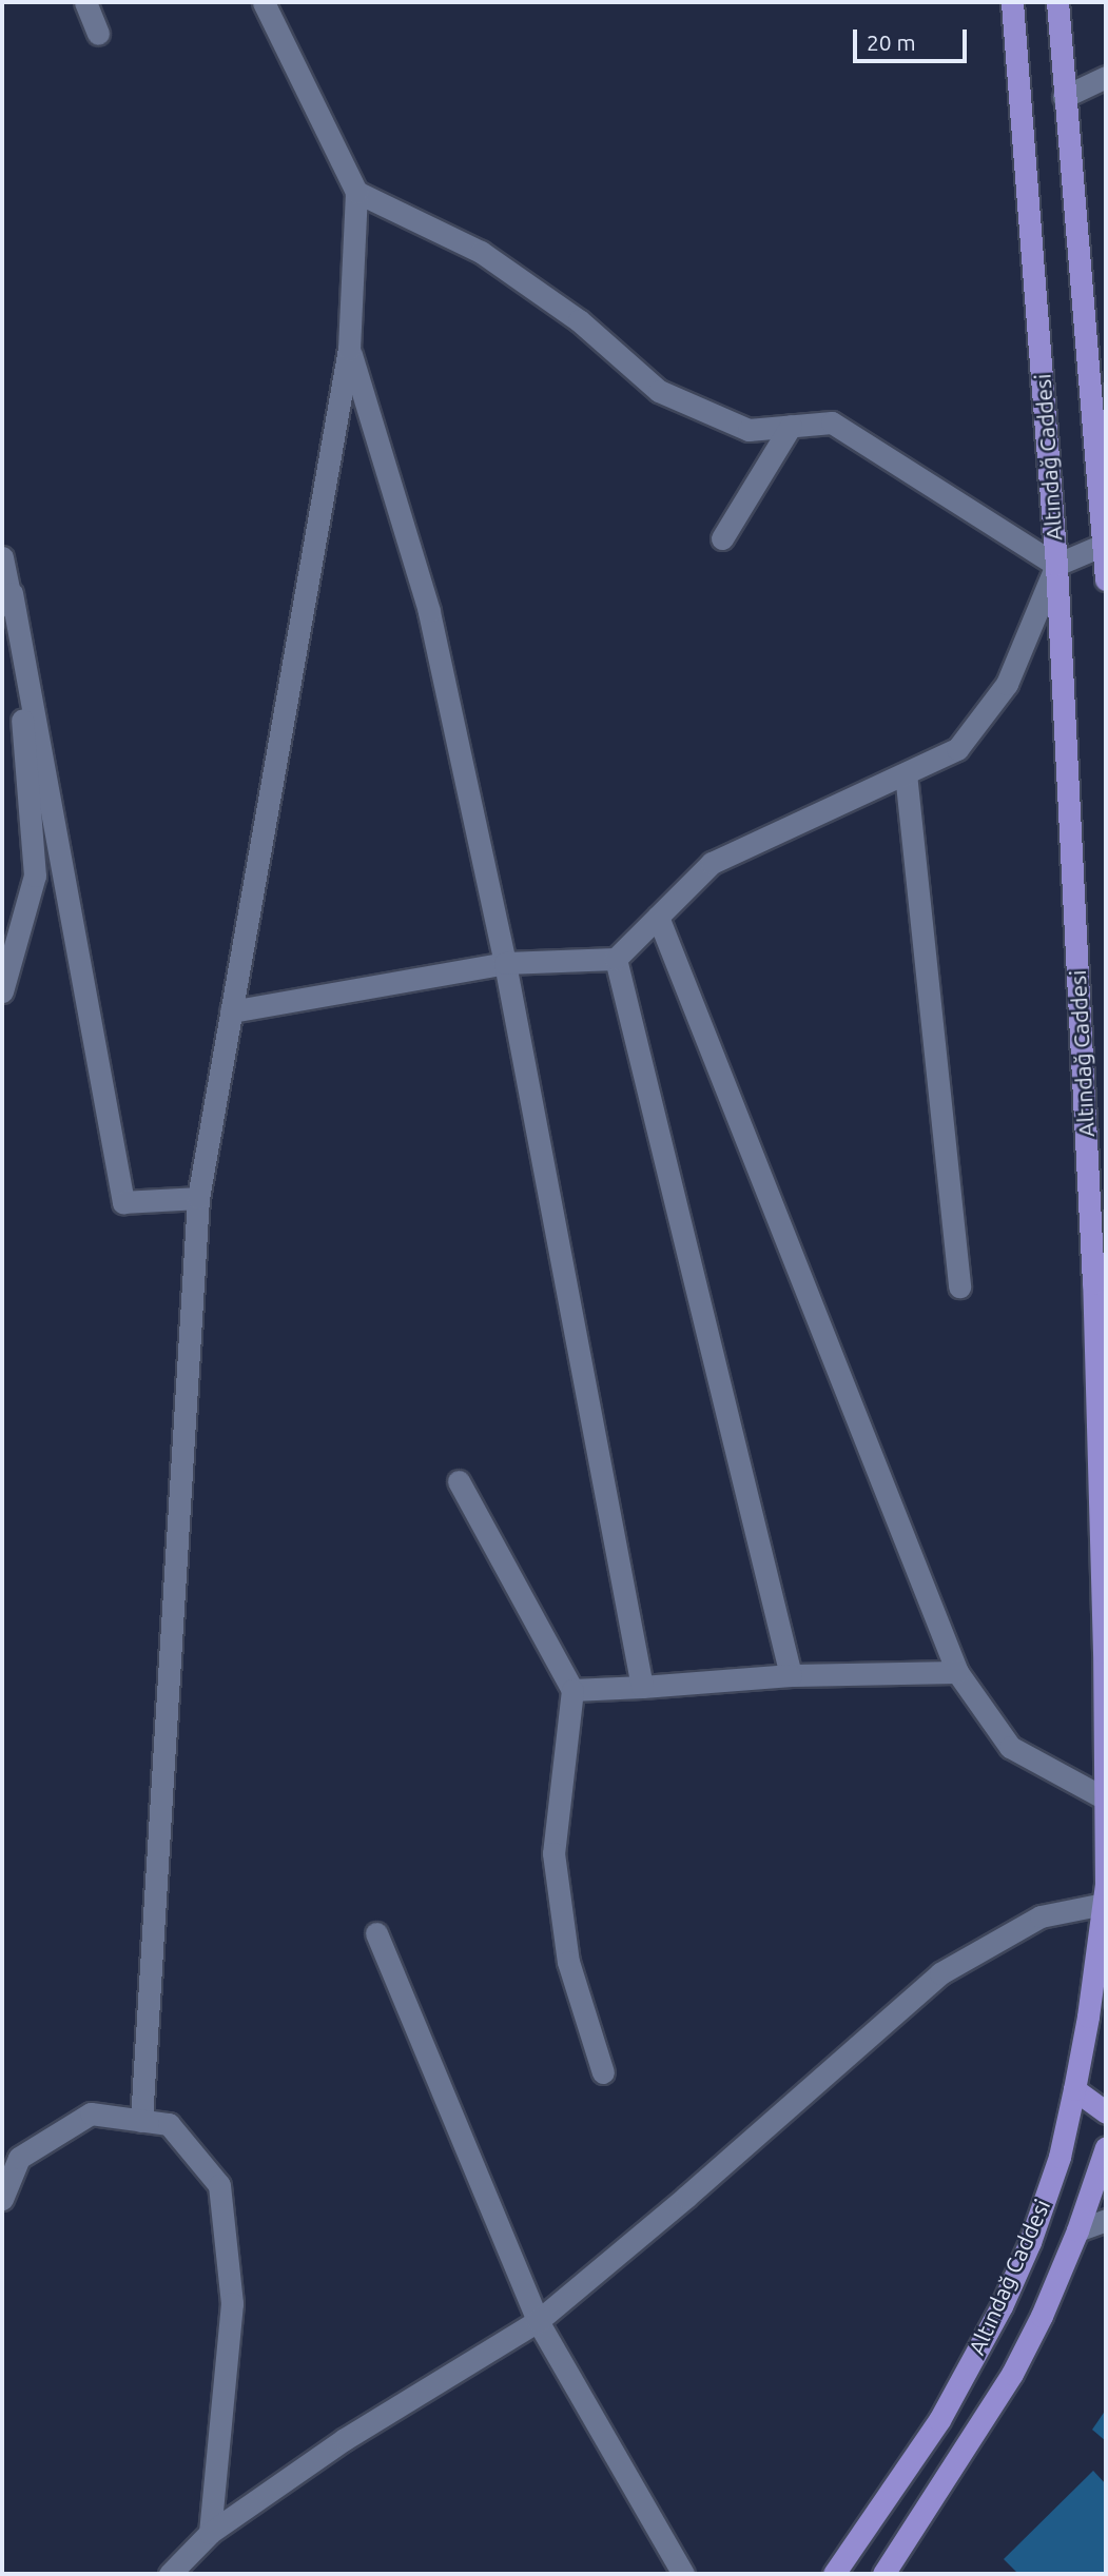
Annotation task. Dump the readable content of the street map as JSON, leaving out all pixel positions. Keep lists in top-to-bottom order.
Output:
{
  "streets": {
    "main road": ["Altındağ Caddesi"]
  },
  "scale_bar": "20 m"
}
